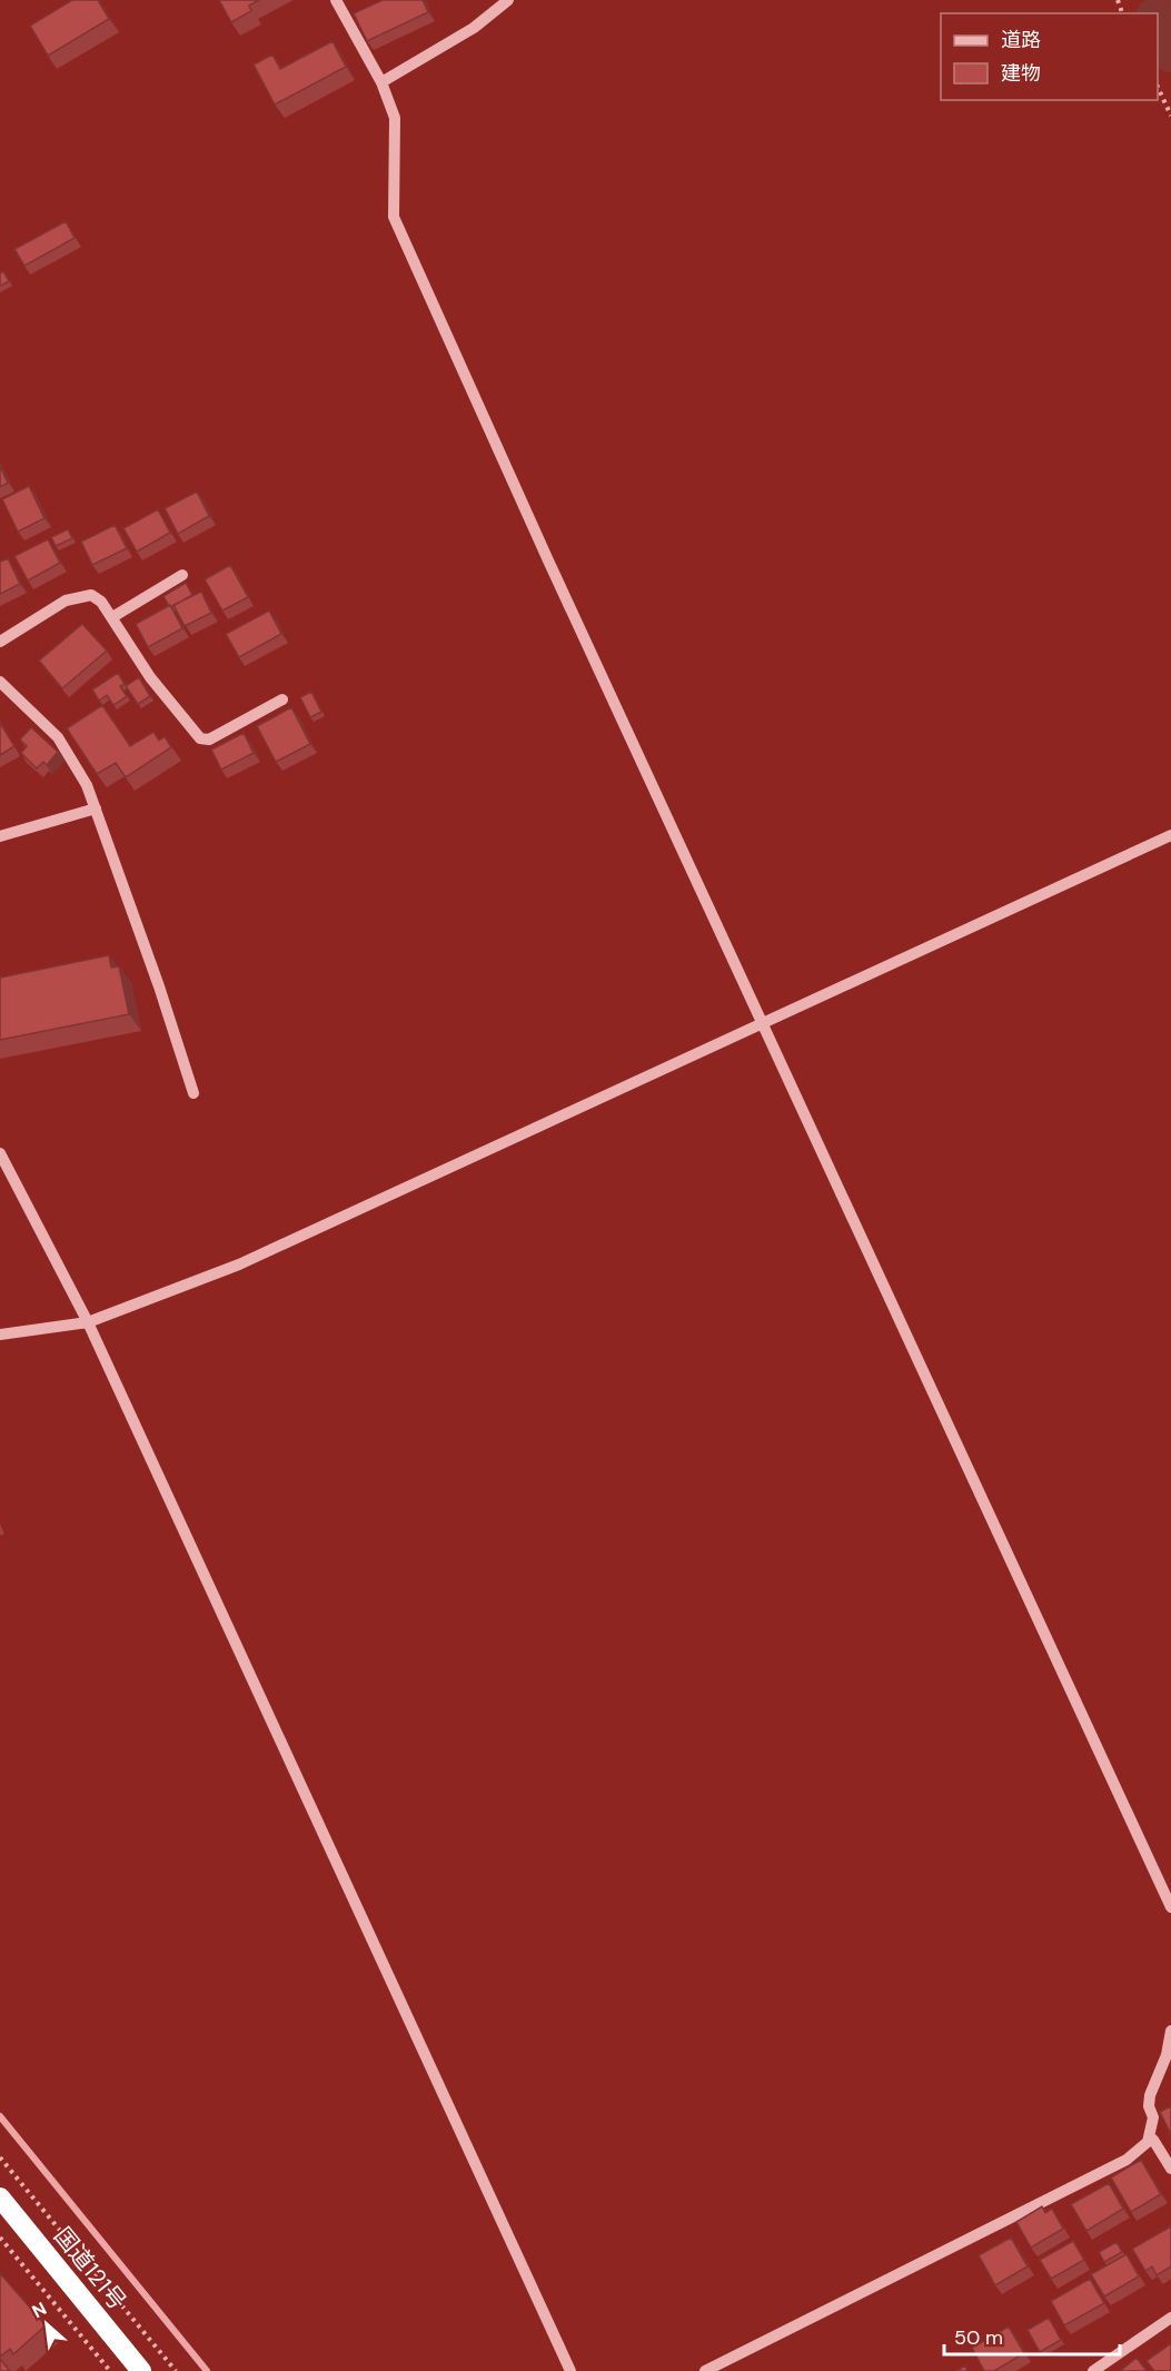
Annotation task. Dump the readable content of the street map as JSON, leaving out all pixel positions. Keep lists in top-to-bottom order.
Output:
{
  "streets": {
    "highway": ["国道121号"]
  },
  "legend": ["道路", "建物"],
  "scale_bar": "50 m",
  "north": "top left"
}
